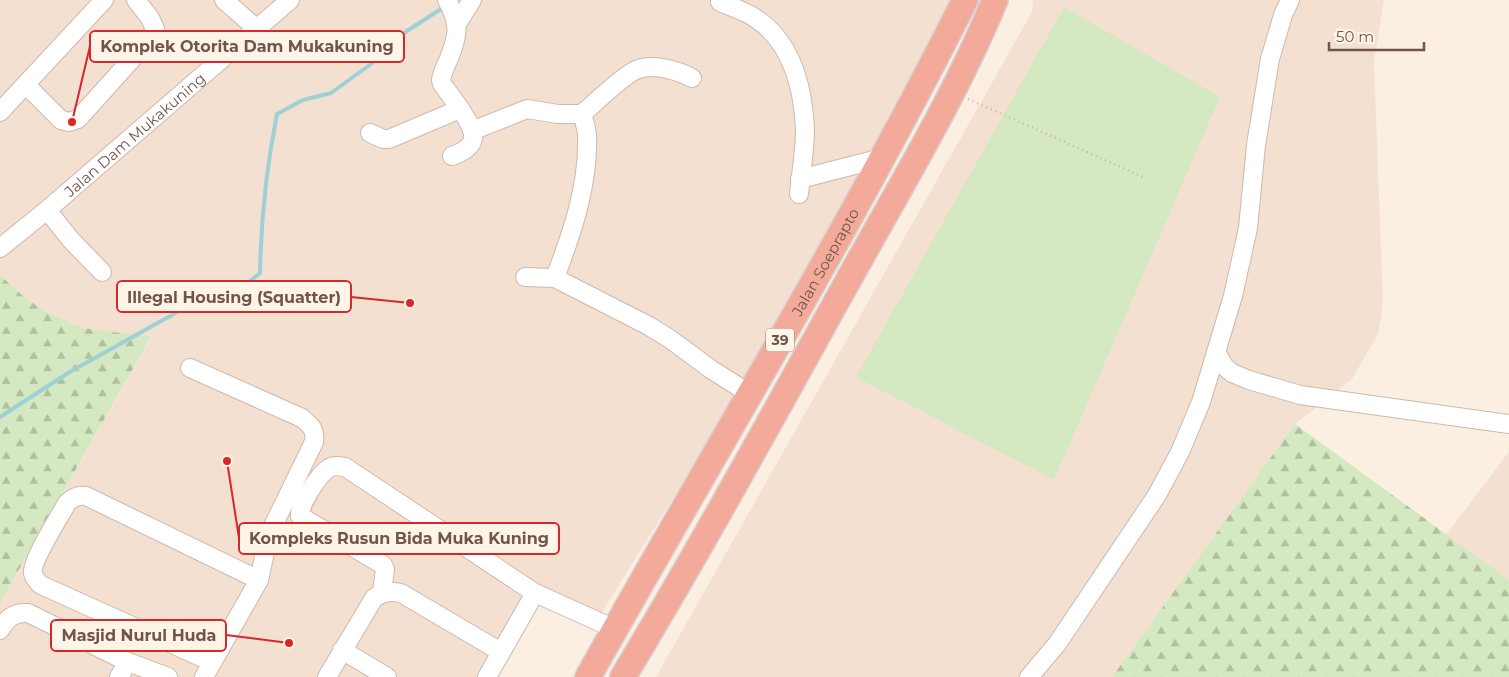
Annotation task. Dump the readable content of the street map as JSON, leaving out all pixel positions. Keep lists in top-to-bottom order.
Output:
{
  "streets": {
    "highway": ["Jalan Soeprapto", "39"],
    "street": ["Jalan Dam Mukakuning"]
  },
  "places": [
    "Komplek Otorita Dam Mukakuning",
    "Illegal Housing (Squatter)",
    "Kompleks Rusun Bida Muka Kuning",
    "Masjid Nurul Huda"
  ],
  "scale_bar": "50 m"
}
